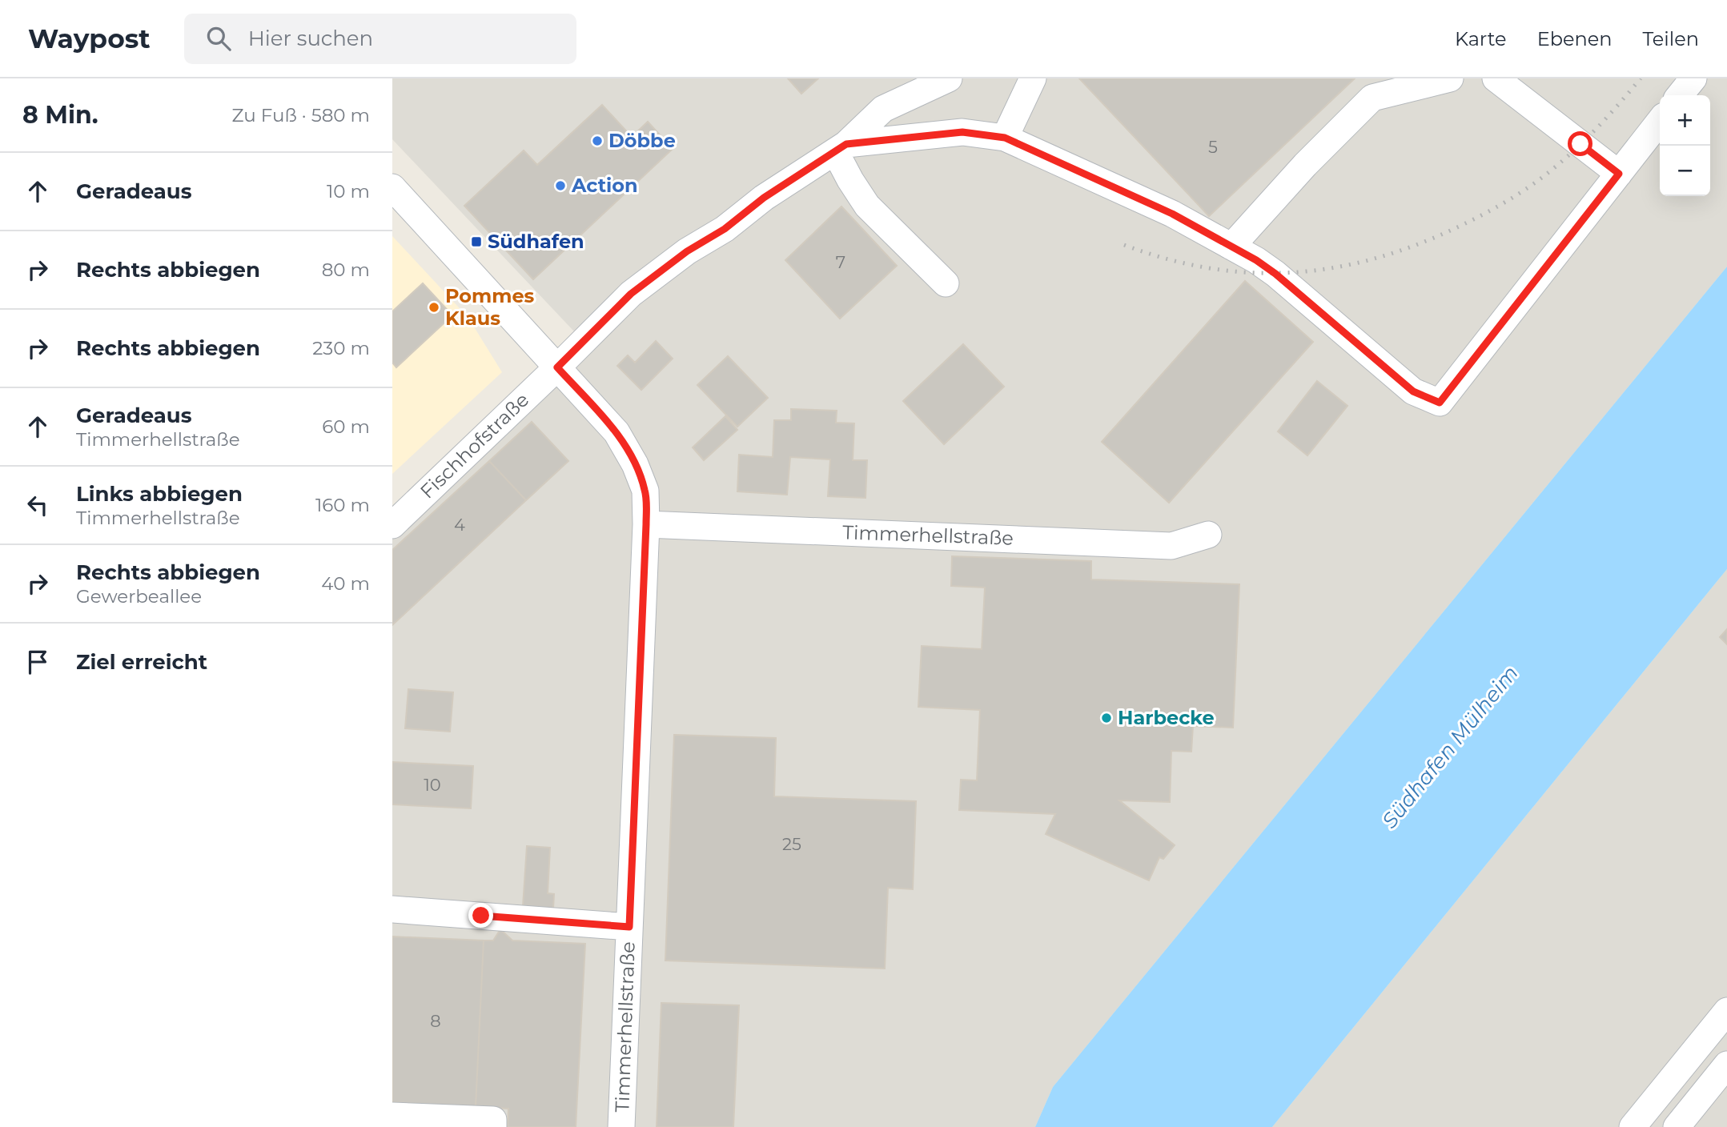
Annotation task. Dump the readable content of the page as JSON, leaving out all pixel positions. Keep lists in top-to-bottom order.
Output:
{
  "streets": {
    "street": ["Fischhofstraße", "Timmerhellstraße"]
  },
  "crossings": [
    ["Fischhofstraße", "Timmerhellstraße"]
  ],
  "water": ["Südhafen Mülheim"],
  "places": {
    "other": [
      "Döbbe",
      "Action",
      "Pommes Klaus",
      "Harbecke"
    ],
    "transit": ["Südhafen"]
  },
  "house_numbers": [
    "5",
    "7",
    "4",
    "10",
    "25",
    "8"
  ],
  "page": {
    "header": "Waypost",
    "search": "Hier suchen",
    "nav": ["Karte", "Ebenen", "Teilen"],
    "heading": ["8 Min.", "Zu Fuß · 580 m"],
    "map_buttons": ["+", "−"],
    "list": [
      ["Geradeaus", "10 m"],
      ["Rechts abbiegen", "80 m"],
      ["Rechts abbiegen", "230 m"],
      ["Geradeaus", "Timmerhellstraße", "60 m"],
      ["Links abbiegen", "Timmerhellstraße", "160 m"],
      ["Rechts abbiegen", "Gewerbeallee", "40 m"],
      "Ziel erreicht"
    ]
  }
}
